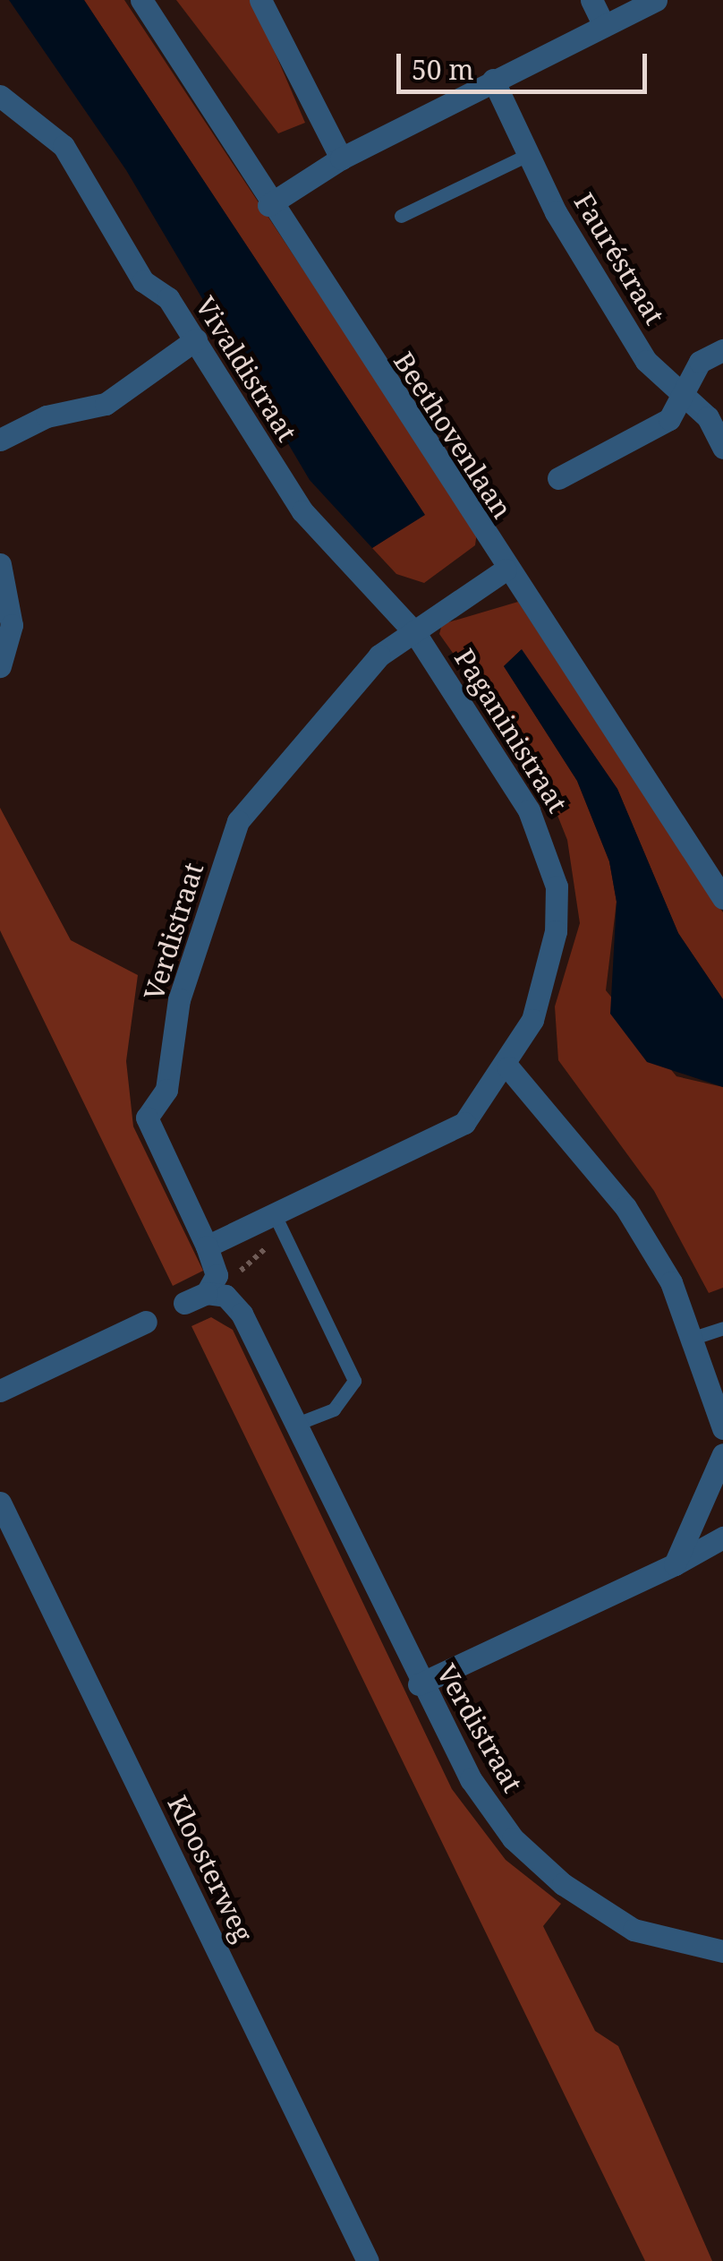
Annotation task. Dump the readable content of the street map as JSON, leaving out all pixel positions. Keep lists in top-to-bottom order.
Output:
{
  "streets": {
    "street": [
      "Fauréstraat",
      "Vivaldistraat",
      "Beethovenlaan",
      "Paganinistraat",
      "Verdistraat",
      "Kloosterweg"
    ]
  },
  "crossings": [
    ["Vivaldistraat", "Paganinistraat"],
    ["Vivaldistraat", "Verdistraat"],
    ["Beethovenlaan", "Verdistraat"],
    ["Paganinistraat", "Verdistraat"]
  ],
  "scale_bar": "50 m"
}
